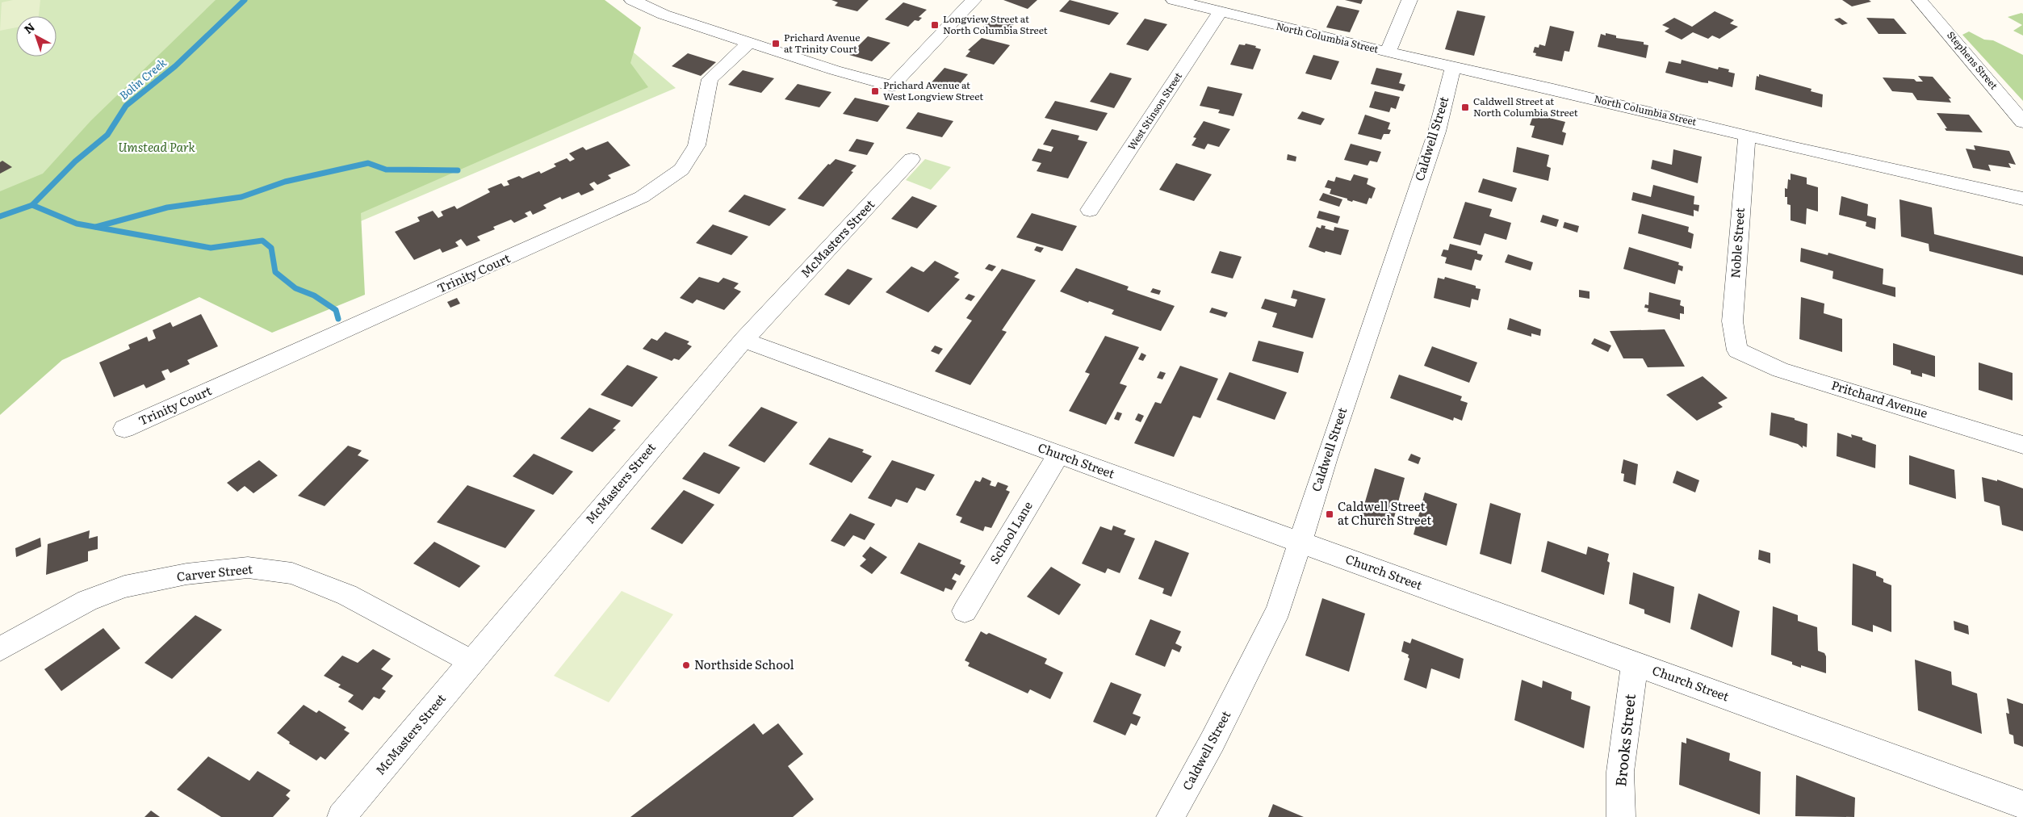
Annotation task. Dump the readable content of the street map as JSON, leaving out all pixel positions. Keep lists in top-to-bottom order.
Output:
{
  "streets": {
    "street": [
      "North Columbia Street",
      "Stephens Street",
      "West Stinson Street",
      "Caldwell Street",
      "McMasters Street",
      "Noble Street",
      "Trinity Court",
      "Pritchard Avenue",
      "Church Street",
      "School Lane",
      "Carver Street",
      "Brooks Street"
    ]
  },
  "crossings": [
    ["North Columbia Street", "West Stinson Street"],
    ["North Columbia Street", "Caldwell Street"],
    ["North Columbia Street", "Noble Street"],
    ["Caldwell Street", "Church Street"],
    ["McMasters Street", "Church Street"],
    ["McMasters Street", "Carver Street"],
    ["Noble Street", "Pritchard Avenue"],
    ["Church Street", "School Lane"],
    ["Church Street", "Brooks Street"]
  ],
  "water": ["Bolin Creek"],
  "parks": ["Umstead Park"],
  "places": {
    "transit": [
      "Longview Street at North Columbia Street",
      "Prichard Avenue at Trinity Court",
      "Prichard Avenue at West Longview Street",
      "Caldwell Street at North Columbia Street",
      "Caldwell Street at Church Street"
    ],
    "other": ["Northside School"]
  },
  "north": "top left"
}
